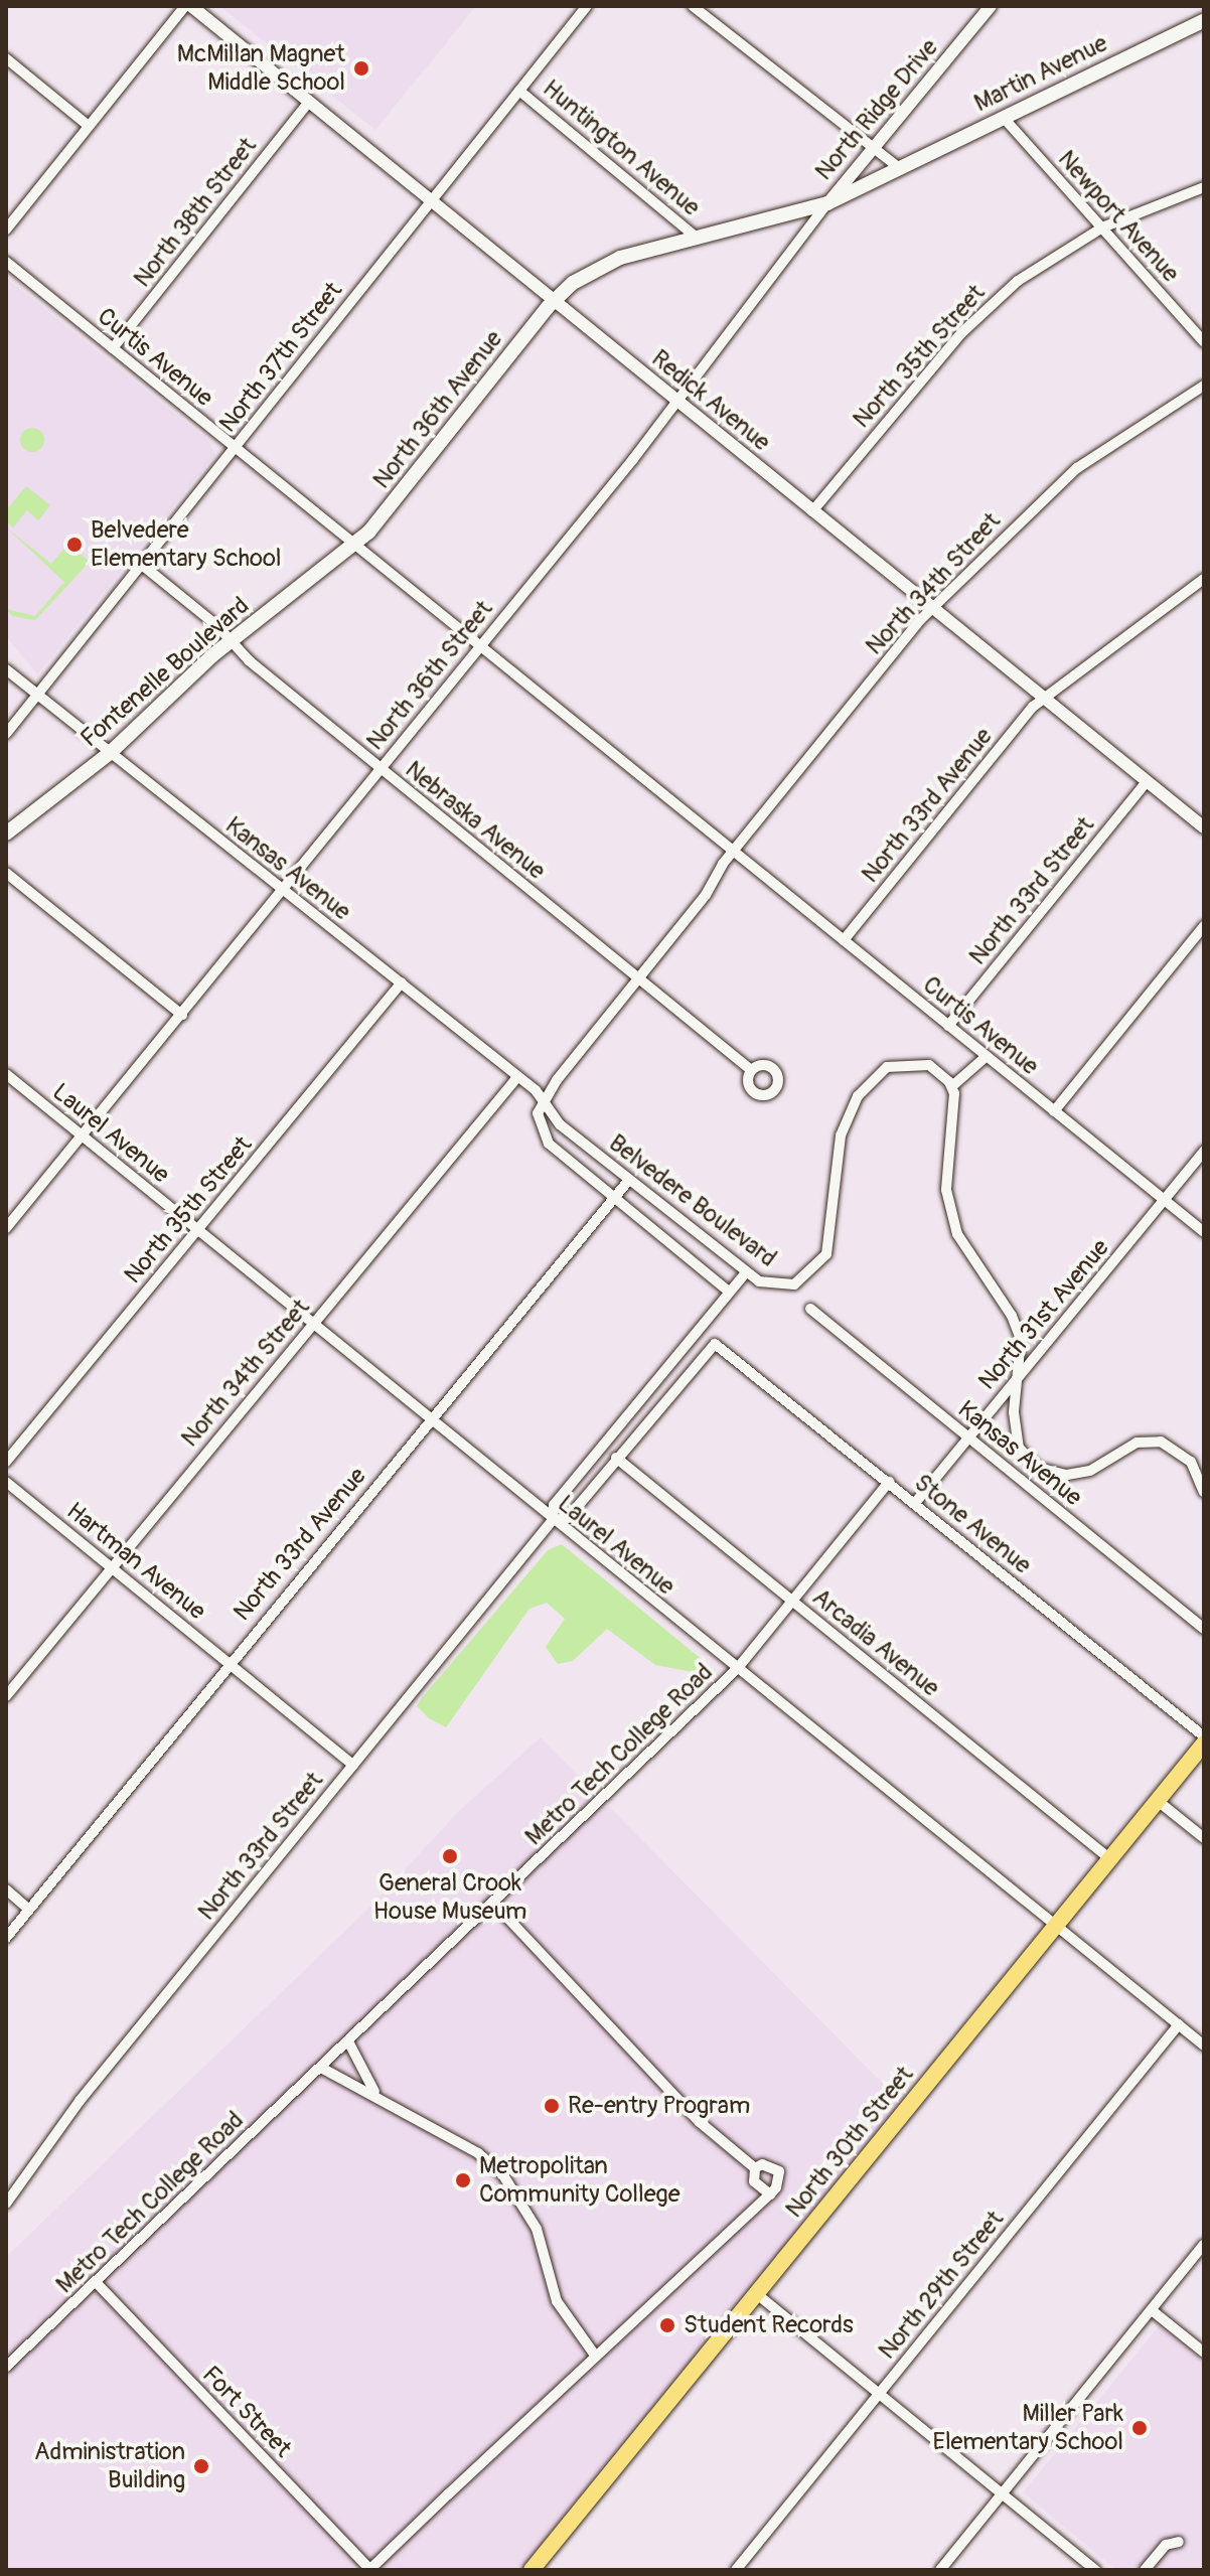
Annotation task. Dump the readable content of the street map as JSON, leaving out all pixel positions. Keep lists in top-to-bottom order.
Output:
{
  "streets": {
    "highway": ["North 30th Street"],
    "main road": [
      "Martin Avenue",
      "North 36th Avenue",
      "Fontenelle Boulevard",
      "North 36th Street"
    ],
    "street": [
      "North Ridge Drive",
      "Huntington Avenue",
      "North 38th Street",
      "Newport Avenue",
      "North 35th Street",
      "Curtis Avenue",
      "North 37th Street",
      "Redick Avenue",
      "North 34th Street",
      "North 33rd Avenue",
      "Nebraska Avenue",
      "Kansas Avenue",
      "North 33rd Street",
      "Laurel Avenue",
      "Belvedere Boulevard",
      "North 31st Avenue",
      "Stone Avenue",
      "Hartman Avenue",
      "Arcadia Avenue",
      "Metro Tech College Road",
      "North 29th Street",
      "Fort Street"
    ]
  },
  "crossings": [
    ["Martin Avenue", "Newport Avenue"],
    ["Martin Avenue", "North 36th Street"],
    ["North Ridge Drive", "North 36th Street"],
    ["Huntington Avenue", "North 37th Street"],
    ["North 38th Street", "Curtis Avenue"],
    ["North 38th Street", "Redick Avenue"],
    ["Newport Avenue", "North 35th Street"],
    ["North 35th Street", "Redick Avenue"],
    ["North 35th Street", "Kansas Avenue"],
    ["North 35th Street", "Laurel Avenue"],
    ["Curtis Avenue", "North 37th Street"],
    ["Curtis Avenue", "North 36th Avenue"],
    ["Curtis Avenue", "North 34th Street"],
    ["Curtis Avenue", "Fontenelle Boulevard"],
    ["Curtis Avenue", "North 33rd Avenue"],
    ["Curtis Avenue", "North 33rd Street"],
    ["Curtis Avenue", "North 31st Avenue"],
    ["North 37th Street", "Redick Avenue"],
    ["North 37th Street", "Nebraska Avenue"],
    ["North 37th Street", "Kansas Avenue"],
    ["Redick Avenue", "North 36th Avenue"],
    ["Redick Avenue", "North 34th Street"],
    ["Redick Avenue", "North 36th Street"],
    ["Redick Avenue", "North 33rd Avenue"],
    ["Redick Avenue", "North 33rd Street"],
    ["North 36th Avenue", "Fontenelle Boulevard"],
    ["North 34th Street", "Kansas Avenue"],
    ["North 34th Street", "Laurel Avenue"],
    ["North 34th Street", "Hartman Avenue"],
    ["Fontenelle Boulevard", "Nebraska Avenue"],
    ["Fontenelle Boulevard", "Kansas Avenue"],
    ["North 36th Street", "Nebraska Avenue"],
    ["North 36th Street", "Kansas Avenue"],
    ["North 36th Street", "Laurel Avenue"],
    ["North 33rd Avenue", "Laurel Avenue"],
    ["North 33rd Avenue", "Belvedere Boulevard"],
    ["North 33rd Avenue", "Hartman Avenue"],
    ["Kansas Avenue", "Belvedere Boulevard"],
    ["Kansas Avenue", "North 31st Avenue"],
    ["North 33rd Street", "Laurel Avenue"],
    ["North 33rd Street", "Belvedere Boulevard"],
    ["North 33rd Street", "Stone Avenue"],
    ["North 33rd Street", "Hartman Avenue"],
    ["North 33rd Street", "Arcadia Avenue"],
    ["Laurel Avenue", "Metro Tech College Road"],
    ["Laurel Avenue", "North 30th Street"],
    ["Laurel Avenue", "North 29th Street"],
    ["North 31st Avenue", "Stone Avenue"],
    ["Arcadia Avenue", "North 30th Street"],
    ["Metro Tech College Road", "Fort Street"]
  ],
  "places": [
    "McMillan Magnet Middle School",
    "Belvedere Elementary School",
    "General Crook House Museum",
    "Re-entry Program",
    "Metropolitan Community College",
    "Student Records",
    "Miller Park Elementary School",
    "Administration Building"
  ]
}
